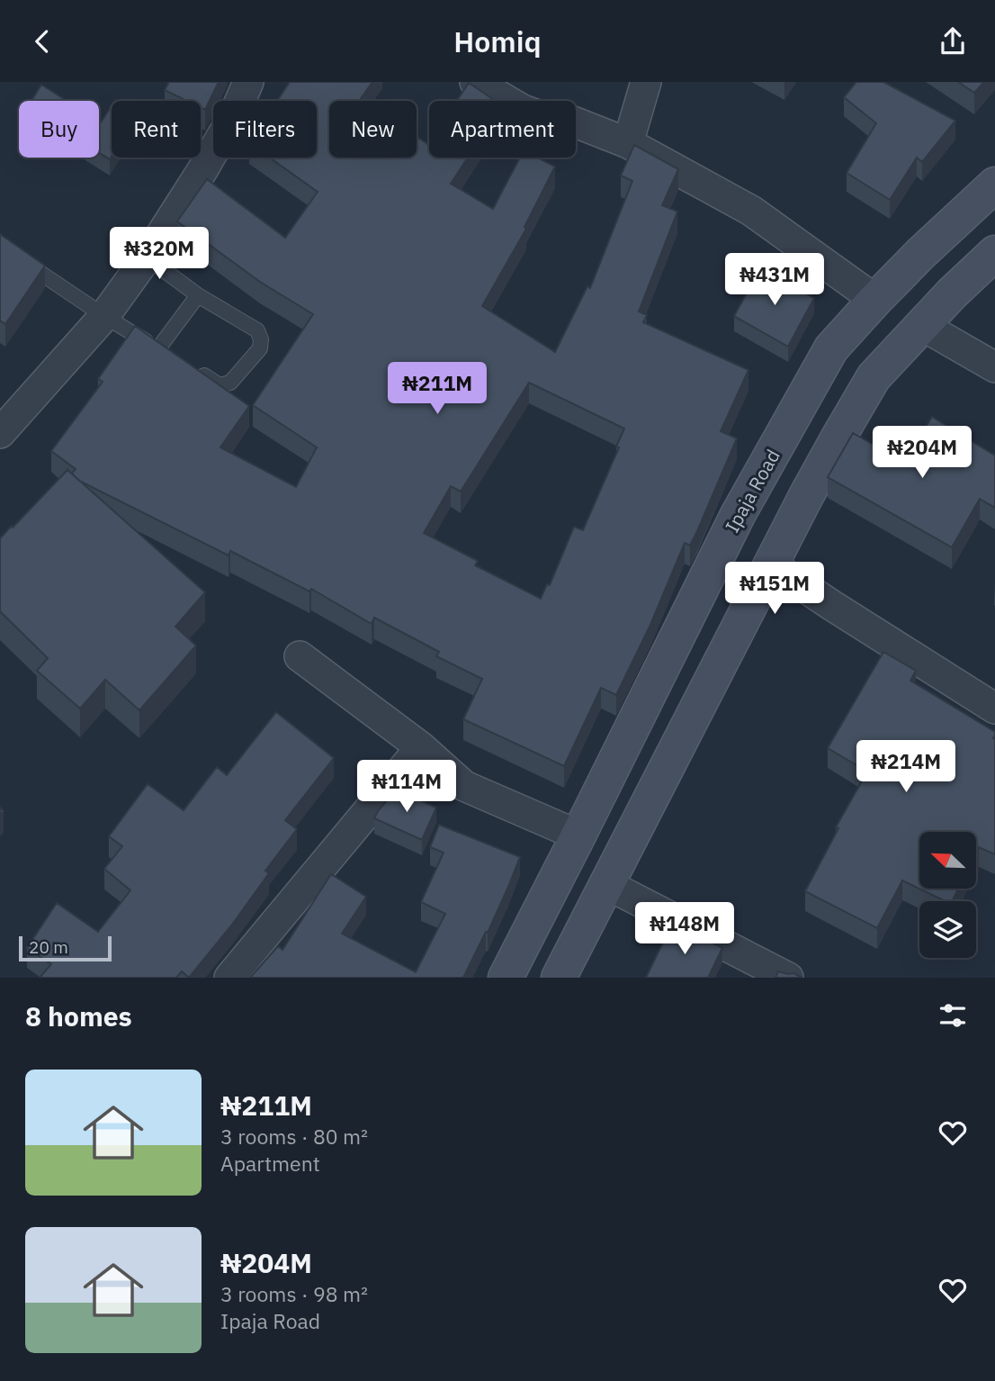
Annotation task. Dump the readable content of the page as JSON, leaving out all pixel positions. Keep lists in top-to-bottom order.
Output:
{
  "streets": {
    "main road": ["Ipaja Road"]
  },
  "scale_bar": "20 m",
  "north": "top left",
  "page": {
    "header": "Homiq",
    "chip": [
      "Buy",
      "Rent",
      "Filters",
      "New",
      "Apartment"
    ],
    "price": [
      "₦320M",
      "₦431M",
      "₦211M",
      "₦204M",
      "₦151M",
      "₦214M",
      "₦114M",
      "₦148M"
    ],
    "scale": "20 m",
    "heading": "8 homes",
    "list": [
      {
        "name": "₦211M",
        "note": "3 rooms · 80 m² · Apartment"
      },
      {
        "name": "₦204M",
        "note": "3 rooms · 98 m² · Ipaja Road"
      }
    ]
  }
}
